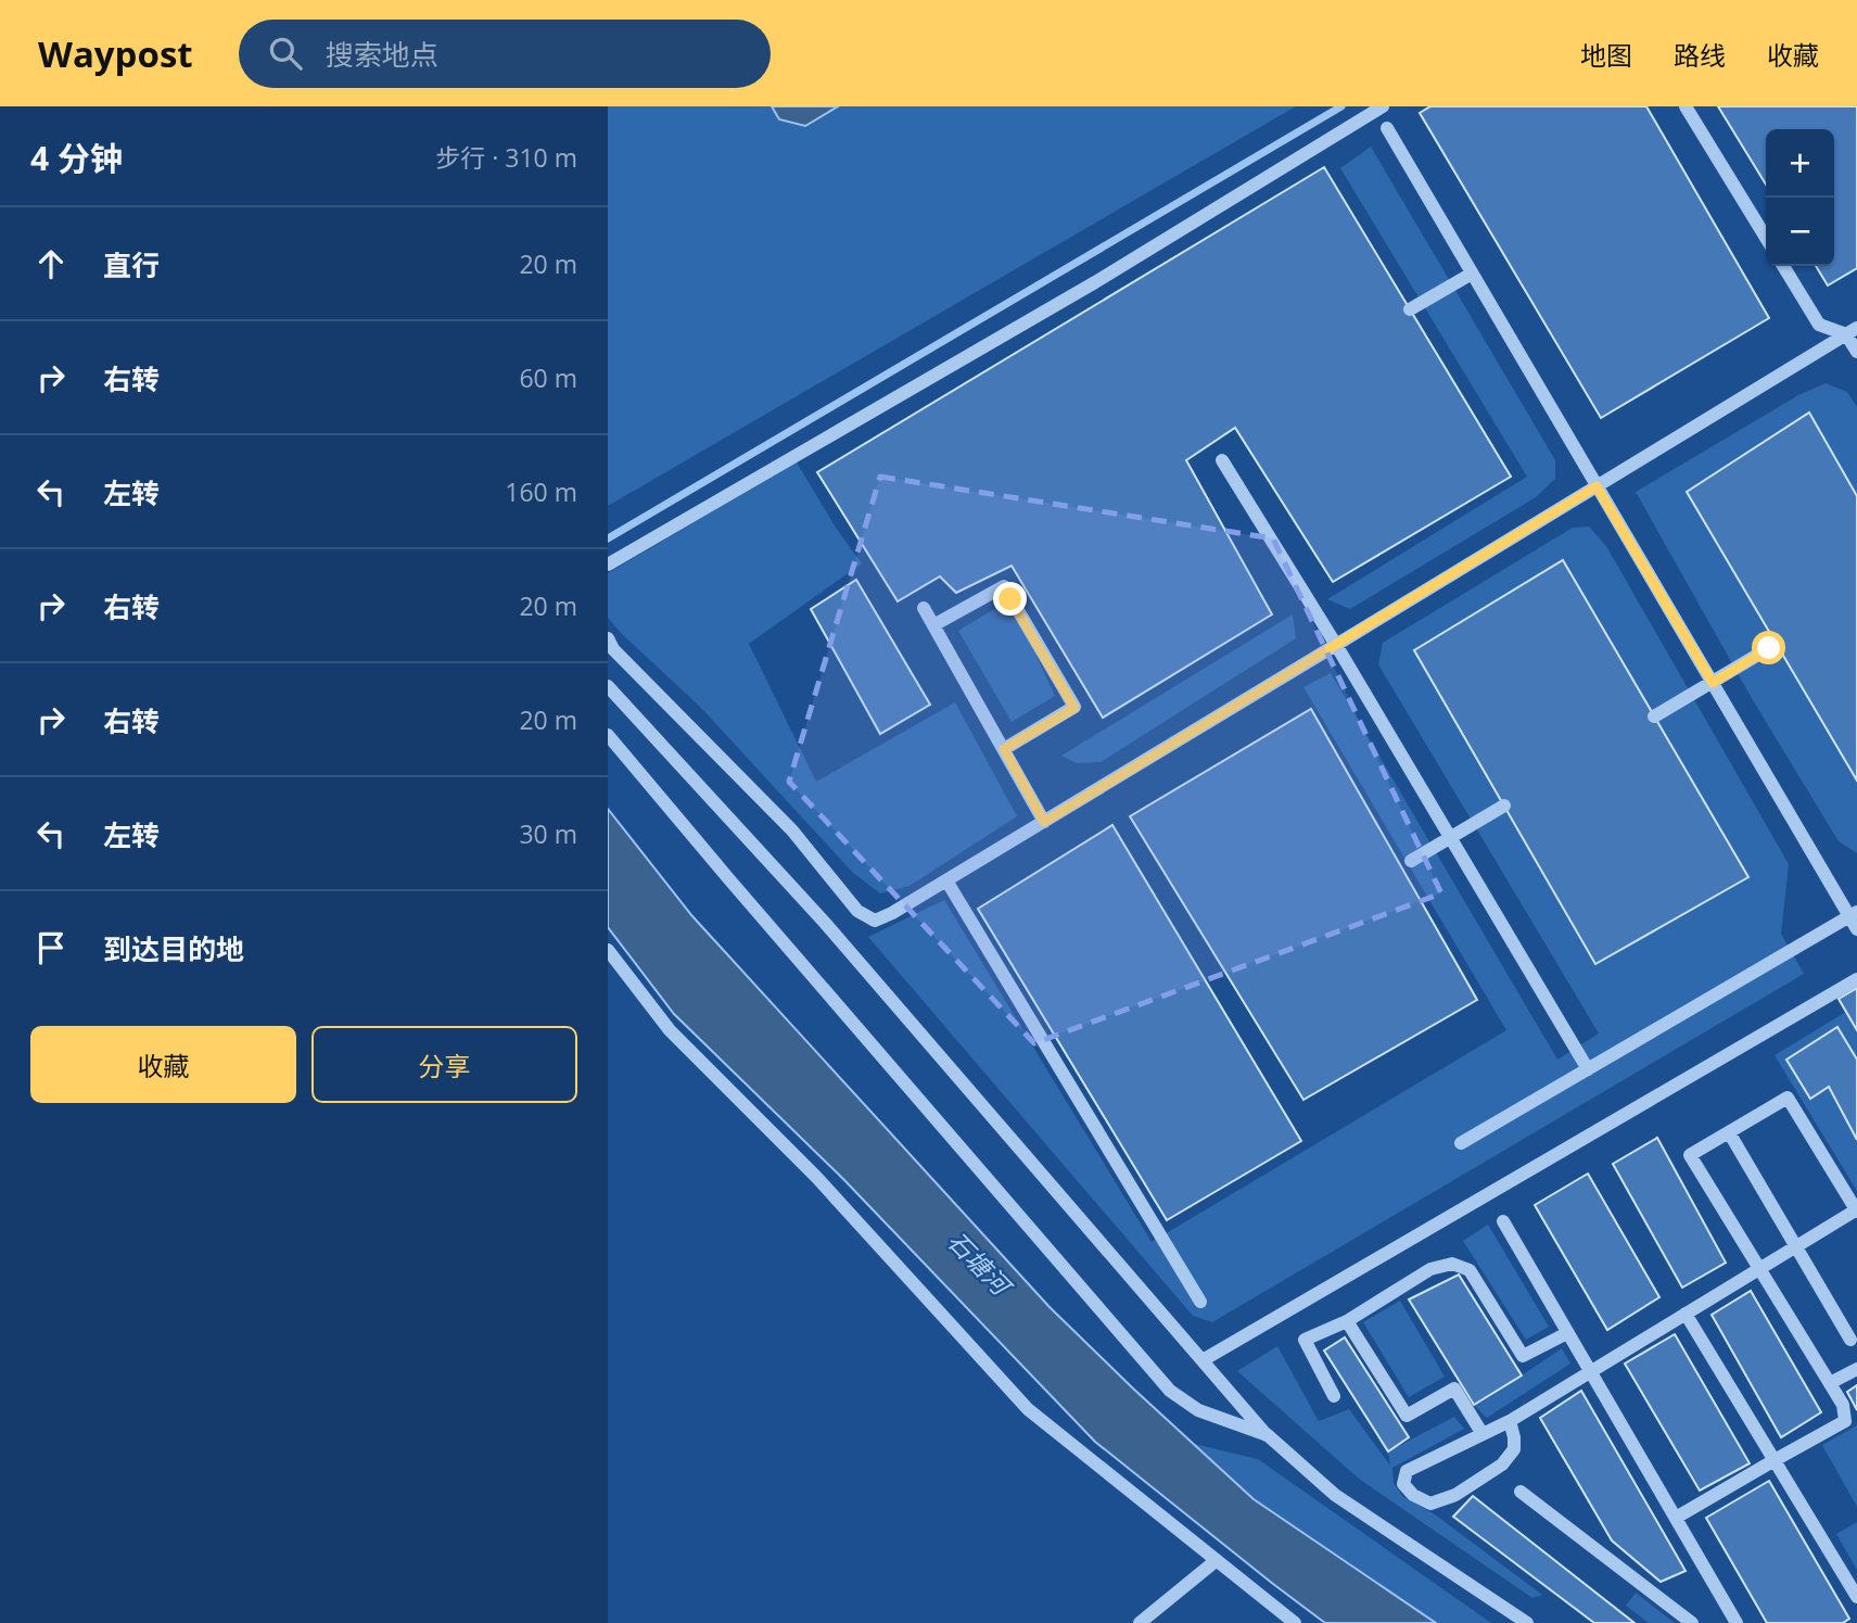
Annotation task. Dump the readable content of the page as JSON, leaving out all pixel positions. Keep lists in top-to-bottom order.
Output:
{
  "water": ["石塘河"],
  "page": {
    "header": "Waypost",
    "search": "搜索地点",
    "nav": ["地图", "路线", "收藏"],
    "heading": ["4 分钟", "步行 · 310 m"],
    "map_buttons": ["+", "−"],
    "list": [
      ["直行", "20 m"],
      ["右转", "60 m"],
      ["左转", "160 m"],
      ["右转", "20 m"],
      ["右转", "20 m"],
      ["左转", "30 m"],
      "到达目的地"
    ],
    "buttons": ["收藏", "分享"]
  }
}
